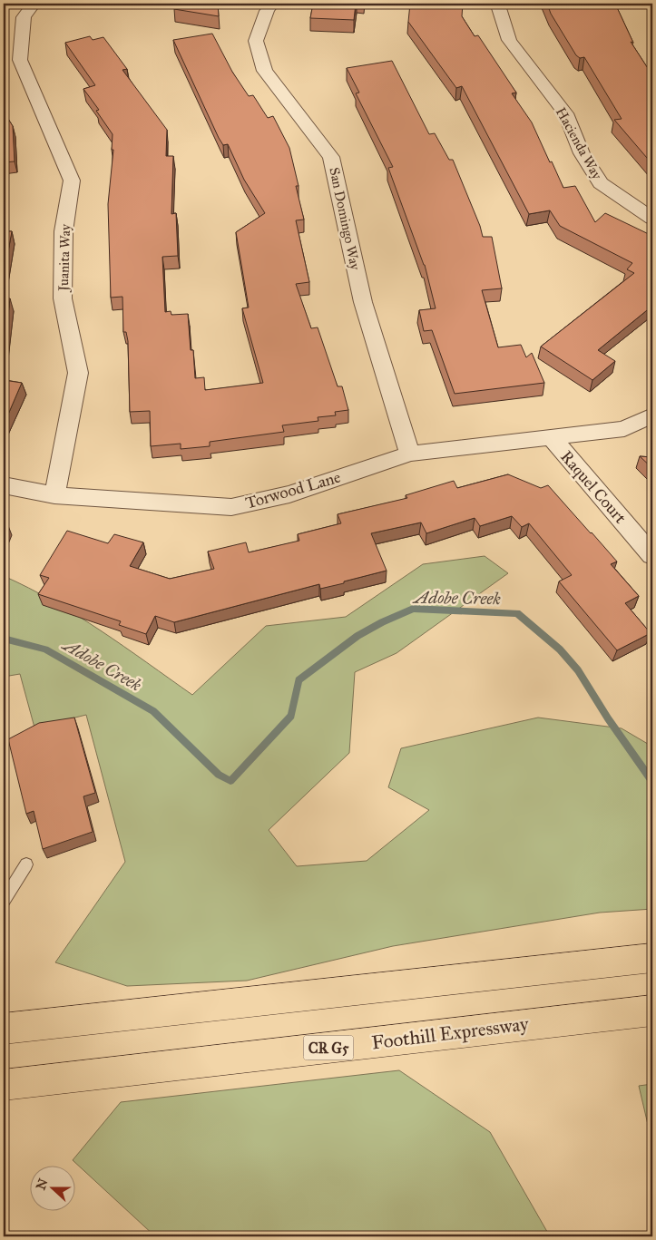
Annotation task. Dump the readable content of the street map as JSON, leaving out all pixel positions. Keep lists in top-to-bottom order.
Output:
{
  "streets": {
    "highway": ["Foothill Expressway", "CR G5"],
    "street": [
      "Hacienda Way",
      "San Domingo Way",
      "Juanita Way",
      "Raquel Court",
      "Torwood Lane"
    ]
  },
  "crossings": [
    ["San Domingo Way", "Torwood Lane"],
    ["Juanita Way", "Torwood Lane"],
    ["Raquel Court", "Torwood Lane"]
  ],
  "water": ["Adobe Creek"],
  "north": "left"
}
